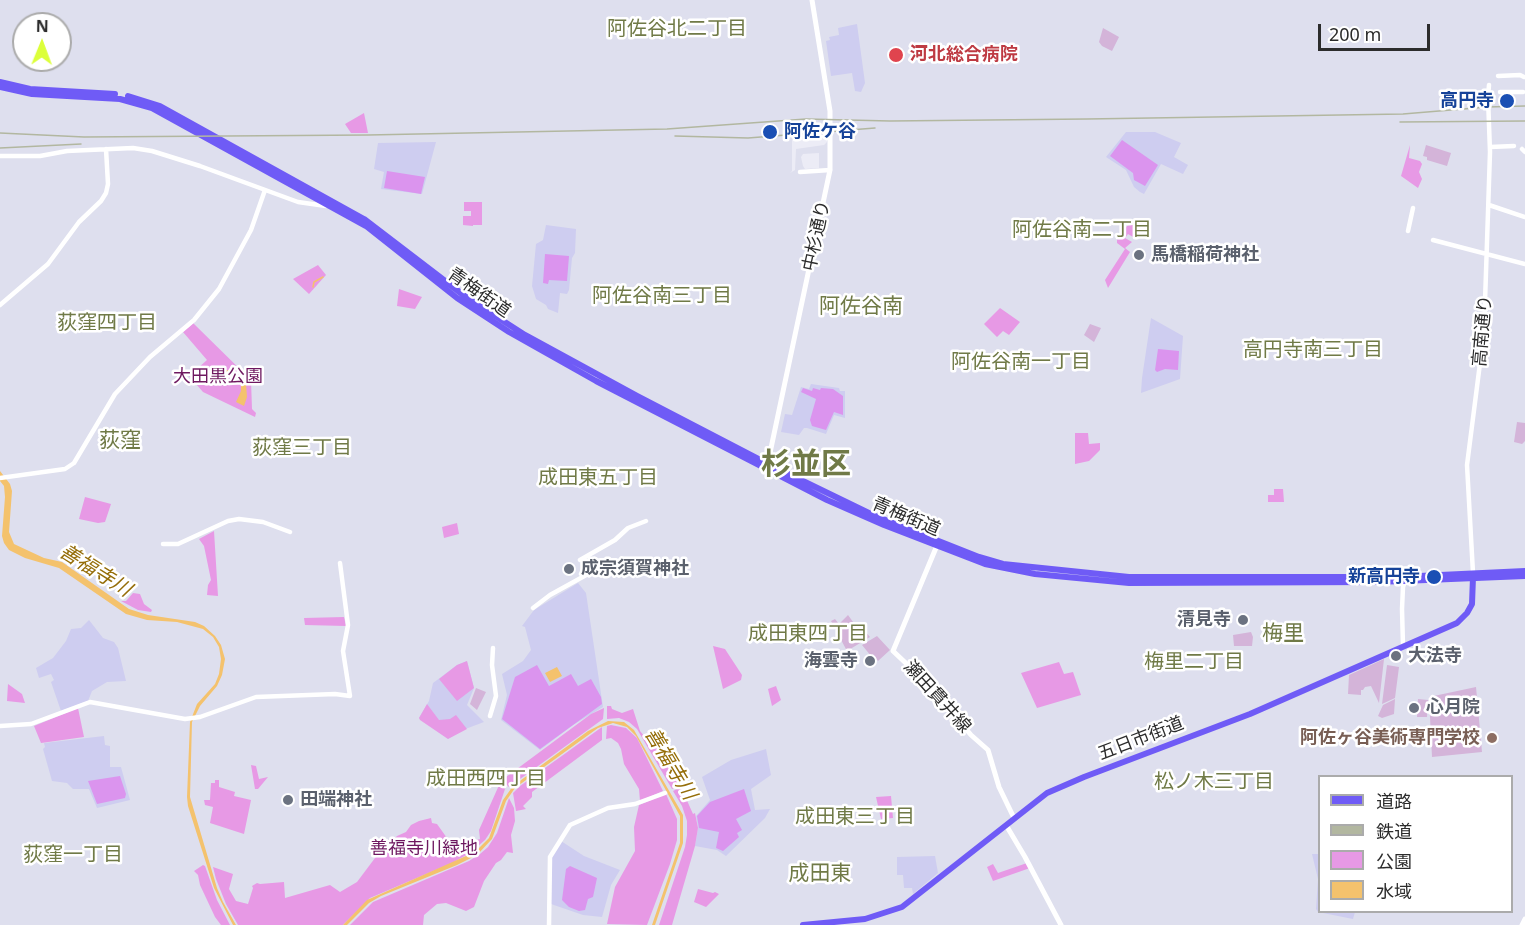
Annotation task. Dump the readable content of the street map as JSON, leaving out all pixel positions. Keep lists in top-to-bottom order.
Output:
{
  "streets": {
    "main road": [
      "中杉通り",
      "青梅街道",
      "瀬田貫井線",
      "五日市街道"
    ],
    "street": ["高南通り"]
  },
  "crossings": [
    ["中杉通り", "青梅街道"],
    ["青梅街道", "高南通り"],
    ["青梅街道", "瀬田貫井線"],
    ["青梅街道", "五日市街道"],
    ["高南通り", "五日市街道"],
    ["瀬田貫井線", "五日市街道"]
  ],
  "districts": [
    "阿佐谷北二丁目",
    "阿佐谷南二丁目",
    "阿佐谷南三丁目",
    "阿佐谷南",
    "荻窪四丁目",
    "高円寺南三丁目",
    "阿佐谷南一丁目",
    "荻窪",
    "荻窪三丁目",
    "杉並区",
    "成田東五丁目",
    "成田東四丁目",
    "梅里",
    "梅里二丁目",
    "成田西四丁目",
    "松ノ木三丁目",
    "成田東三丁目",
    "荻窪一丁目",
    "成田東"
  ],
  "water": ["善福寺川"],
  "parks": ["大田黒公園", "善福寺川緑地"],
  "places": [
    "河北総合病院",
    "高円寺",
    "阿佐ケ谷",
    "馬橋稲荷神社",
    "成宗須賀神社",
    "新高円寺",
    "清見寺",
    "大法寺",
    "海雲寺",
    "心月院",
    "阿佐ヶ谷美術専門学校",
    "田端神社"
  ],
  "legend": [
    "道路",
    "鉄道",
    "公園",
    "水域"
  ],
  "scale_bar": "200 m",
  "north": "top"
}
